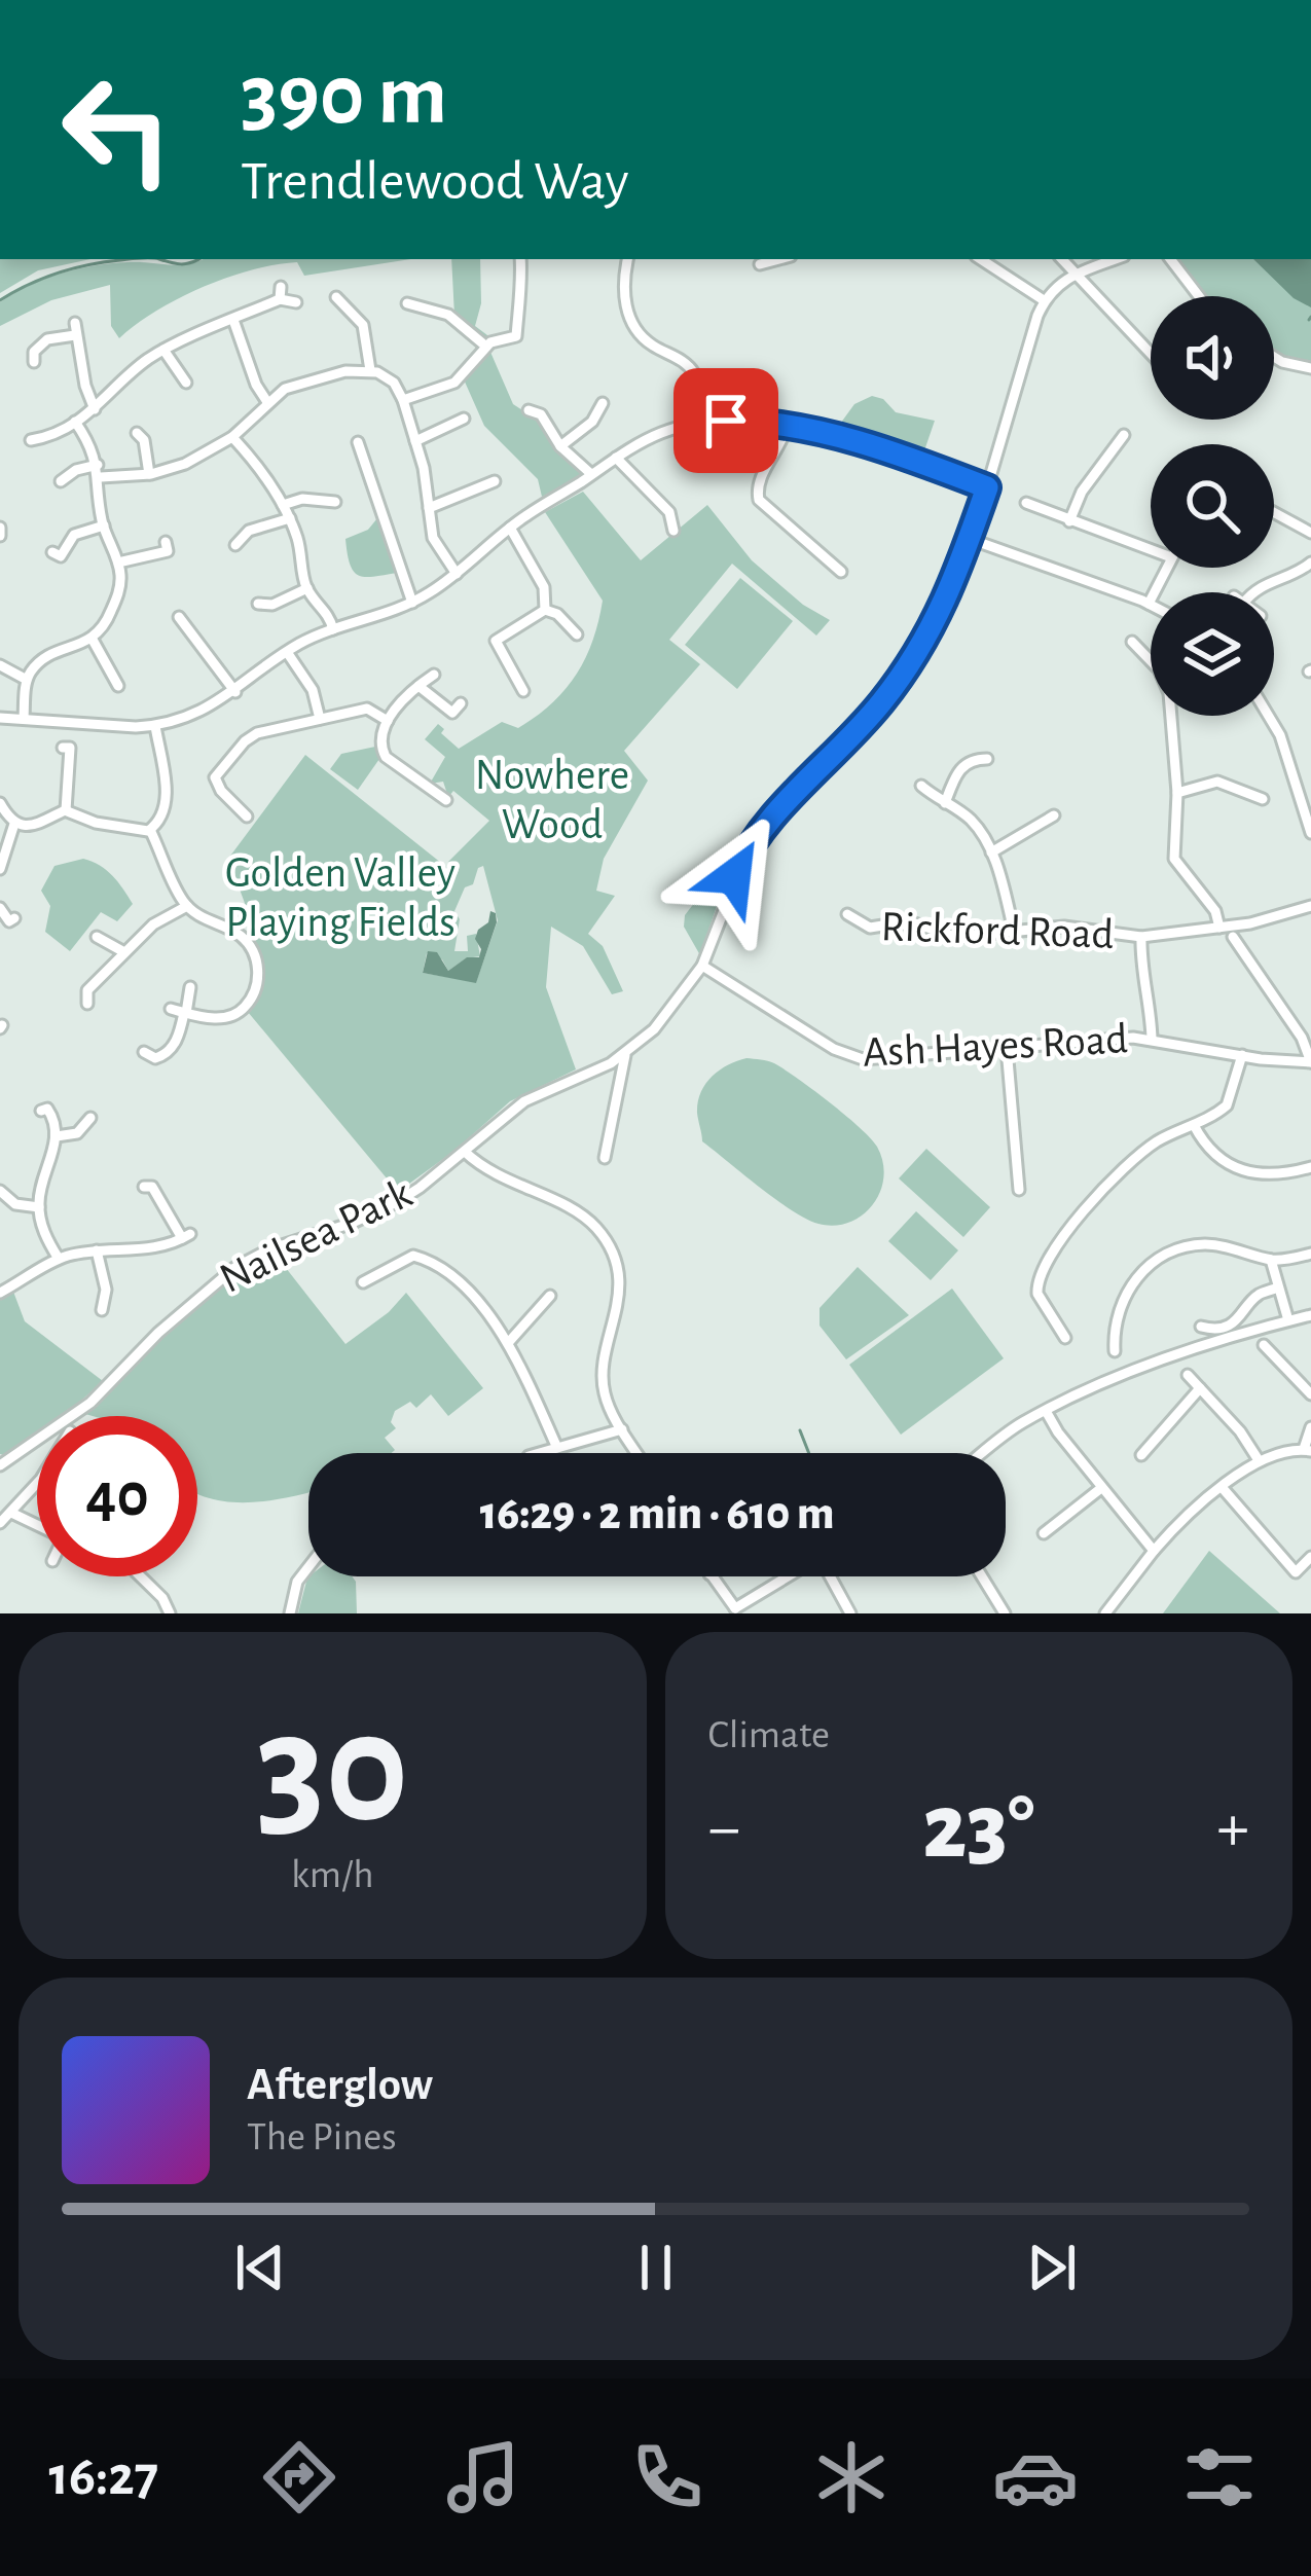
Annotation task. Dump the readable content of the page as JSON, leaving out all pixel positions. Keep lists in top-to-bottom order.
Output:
{
  "streets": {
    "street": ["Rickford Road", "Ash Hayes Road", "Nailsea Park"]
  },
  "parks": ["Nowhere Wood", "Golden Valley Playing Fields"],
  "page": {
    "turn": ["390 m", "Trendlewood Way"],
    "limit": "40",
    "trip": "16:29 · 2 min · 610 m",
    "tile": [
      ["30", "km/h"],
      "Climate"
    ],
    "heat": ["−", "23°", "+"],
    "song": ["Afterglow", "The Pines"],
    "tabs": "16:27"
  }
}
